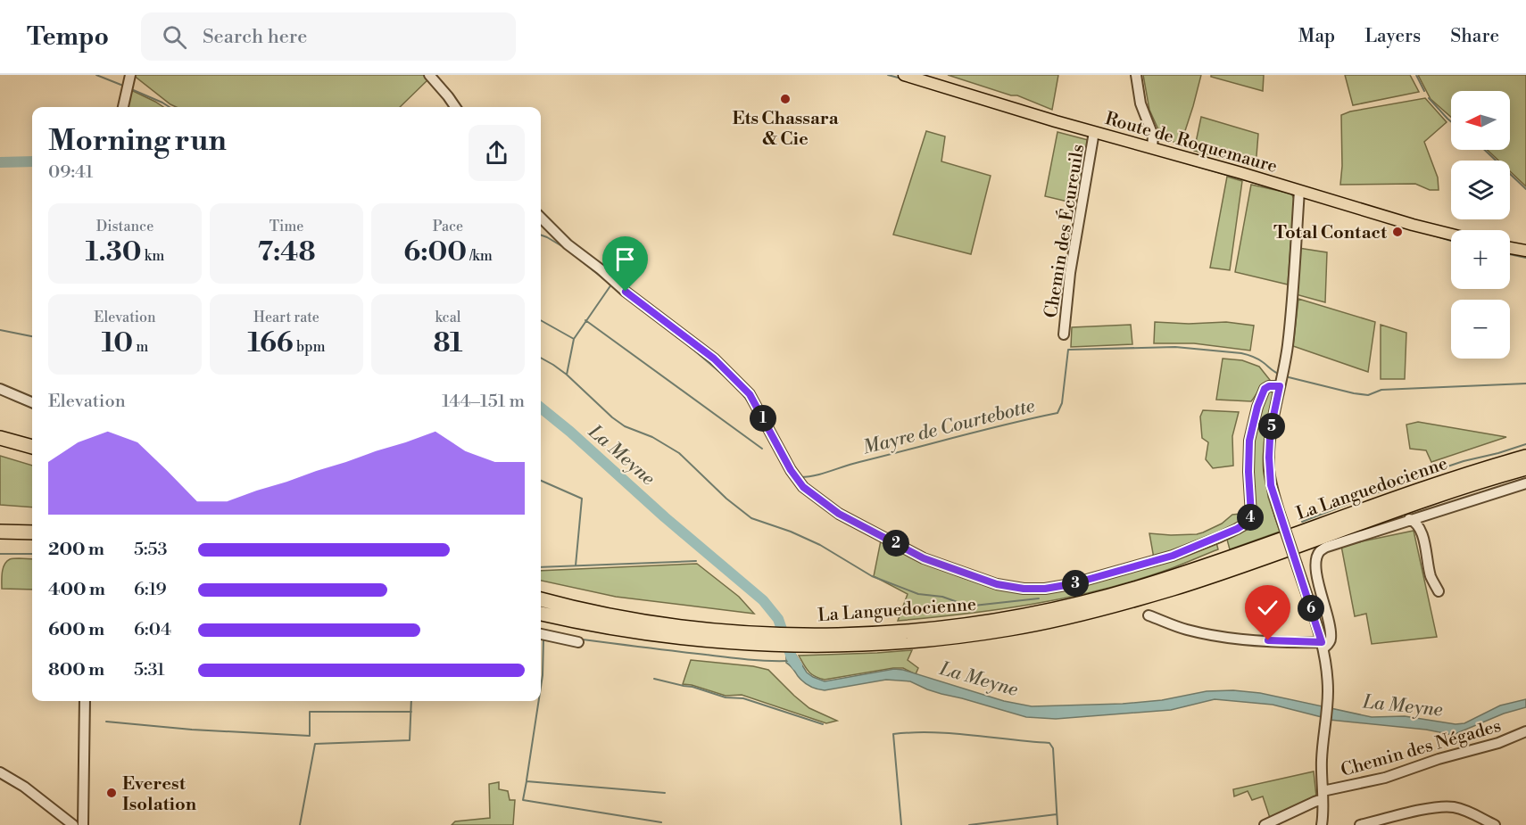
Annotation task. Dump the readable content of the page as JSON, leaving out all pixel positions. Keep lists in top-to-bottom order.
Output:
{
  "streets": {
    "highway": ["La Languedocienne"],
    "main road": ["Route de Roquemaure"],
    "street": ["Chemin des Écureuils", "Chemin des Négades"]
  },
  "crossings": [
    ["Route de Roquemaure", "Chemin des Écureuils"]
  ],
  "water": ["Mayre de Courtebotte", "La Meyne"],
  "places": ["Ets Chassara & Cie", "Total Contact", "Everest Isolation"],
  "north": "left",
  "page": {
    "header": "Tempo",
    "search": "Search here",
    "nav": ["Map", "Layers", "Share"],
    "map_buttons": ["+", "−"],
    "heading": ["Morning run", "09:41"],
    "stats": [
      ["Distance", "1.30 km"],
      ["Time", "7:48"],
      ["Pace", "6:00 /km"],
      ["Elevation", "10 m"],
      ["Heart rate", "166 bpm"],
      ["kcal", "81"]
    ],
    "chart": ["Elevation", "144–151 m"],
    "pins": [
      "1",
      "5",
      "4",
      "2",
      "3",
      "6"
    ],
    "list": [
      {
        "name": "200 m",
        "note": "5:53"
      },
      {
        "name": "400 m",
        "note": "6:19"
      },
      {
        "name": "600 m",
        "note": "6:04"
      },
      {
        "name": "800 m",
        "note": "5:31"
      }
    ]
  }
}
